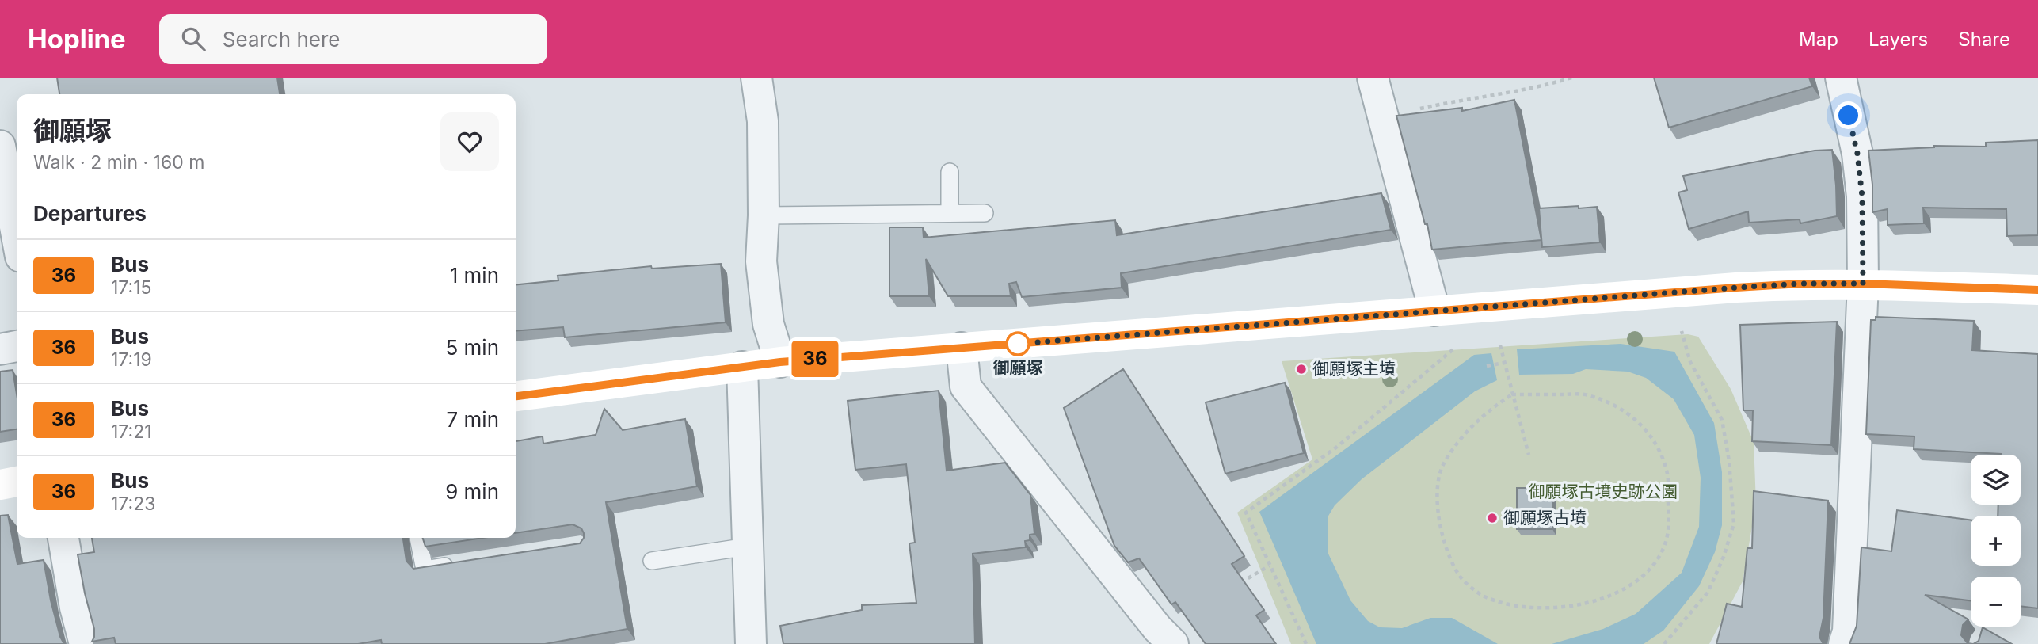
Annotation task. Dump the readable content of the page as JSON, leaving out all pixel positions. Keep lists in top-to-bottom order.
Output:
{
  "parks": ["御願塚古墳史跡公園"],
  "places": ["御願塚", "御願塚主墳", "御願塚古墳"],
  "lines": ["bus line 36"],
  "page": {
    "header": "Hopline",
    "search": "Search here",
    "nav": ["Map", "Layers", "Share"],
    "on_map": "36",
    "heading": [
      ["御願塚", "Walk · 2 min · 160 m"],
      "Departures"
    ],
    "list": [
      {
        "mark": "36",
        "name": "Bus",
        "note": "17:15",
        "value": "1 min"
      },
      {
        "mark": "36",
        "name": "Bus",
        "note": "17:19",
        "value": "5 min"
      },
      {
        "mark": "36",
        "name": "Bus",
        "note": "17:21",
        "value": "7 min"
      },
      {
        "mark": "36",
        "name": "Bus",
        "note": "17:23",
        "value": "9 min"
      }
    ],
    "map_buttons": ["+", "−"]
  }
}
